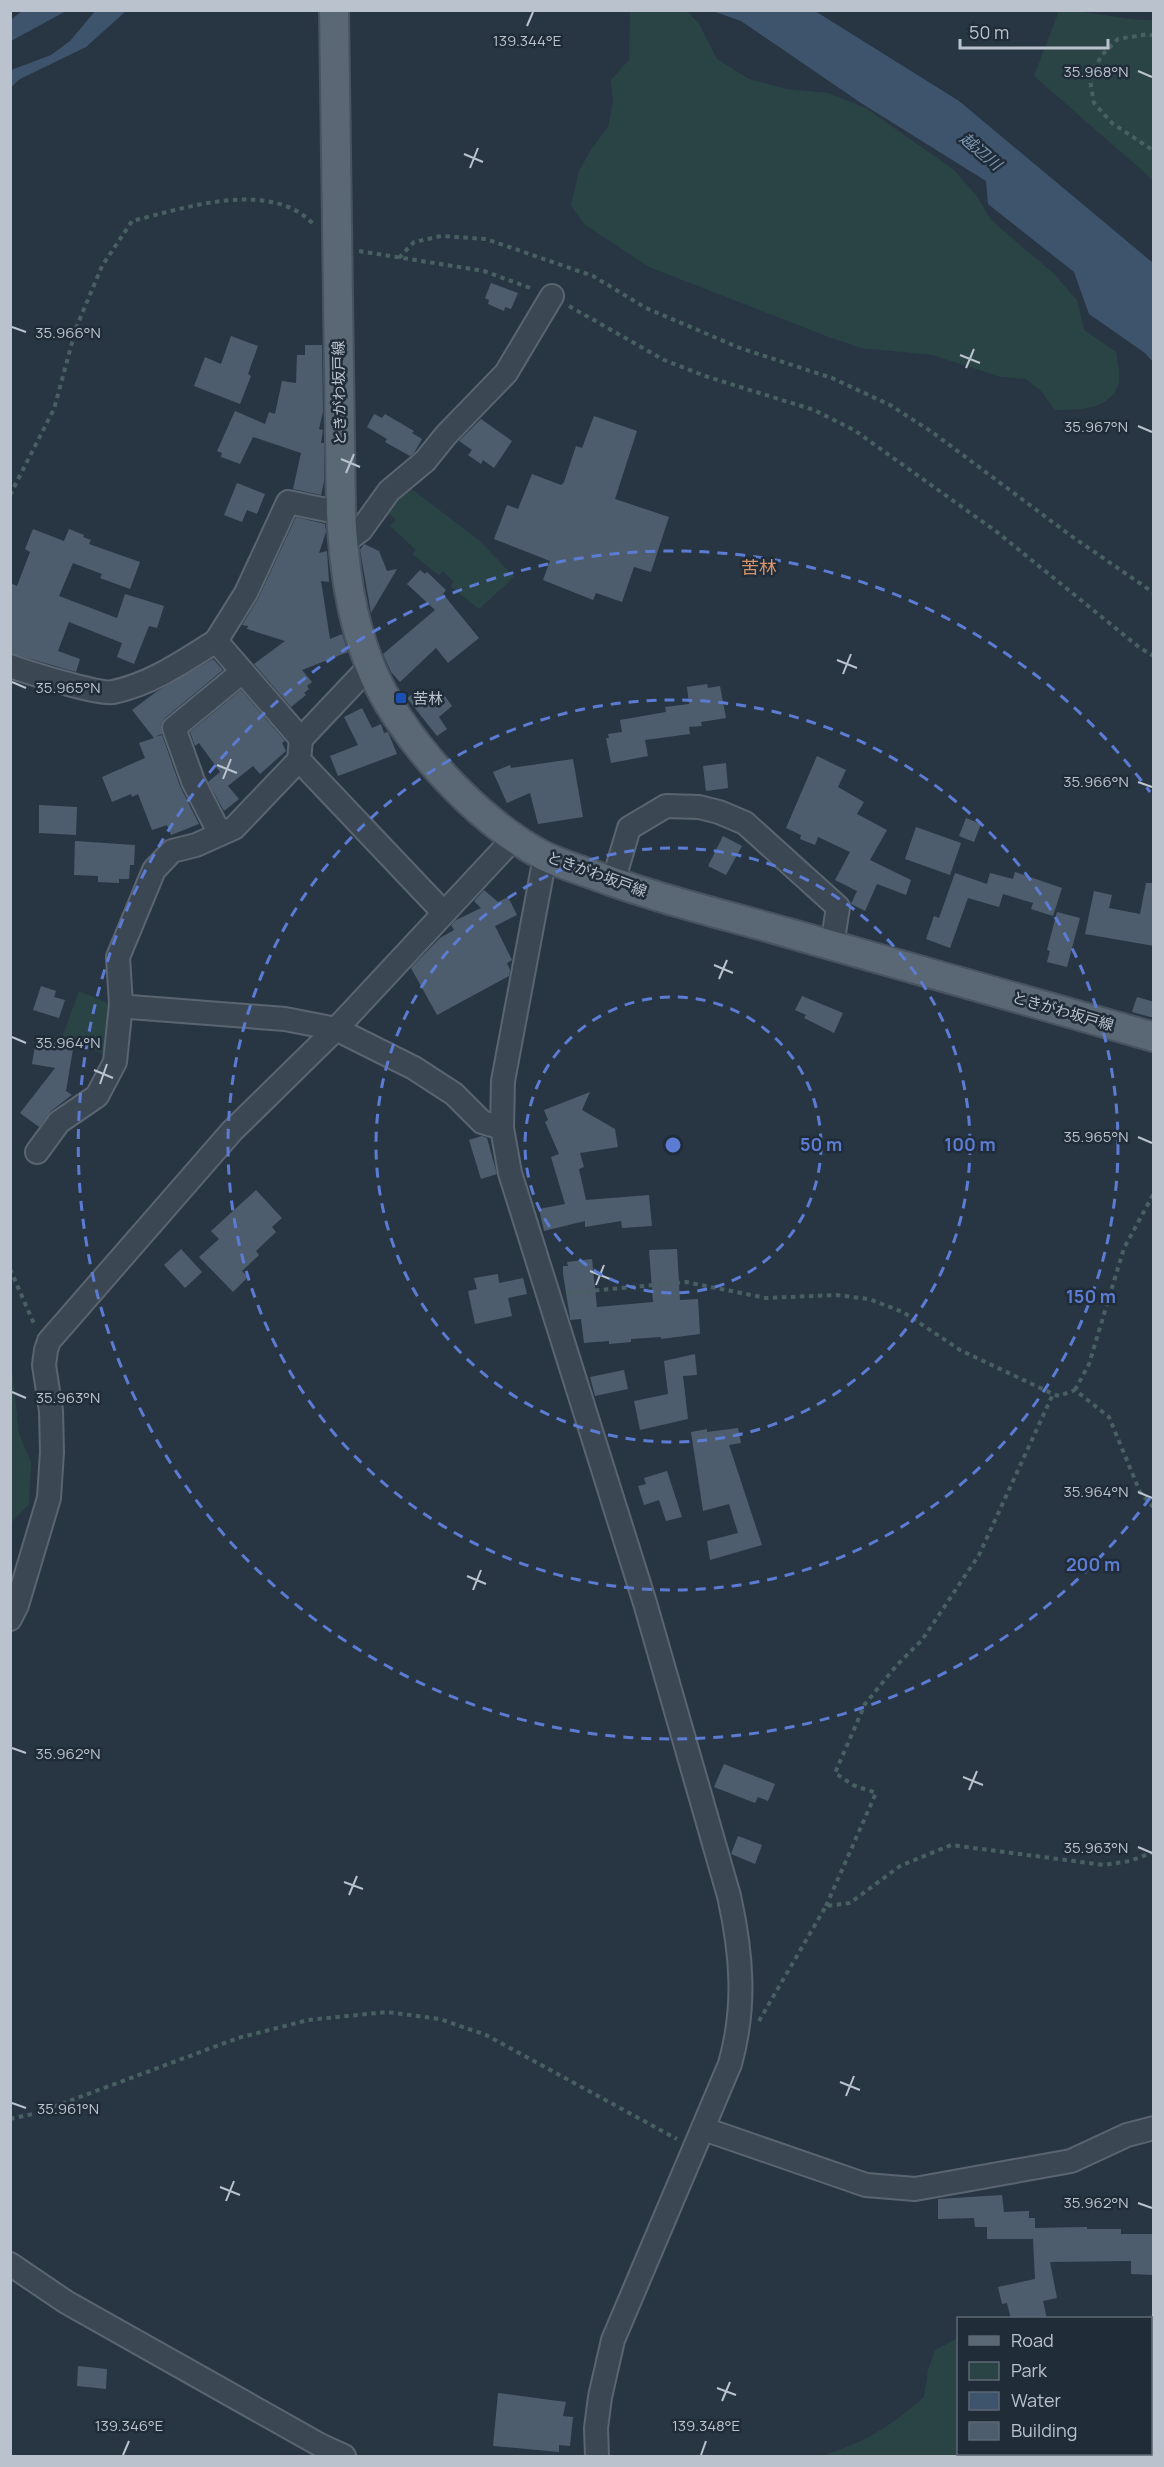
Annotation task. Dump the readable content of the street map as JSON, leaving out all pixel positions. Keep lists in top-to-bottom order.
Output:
{
  "streets": {
    "main road": ["ときがわ坂戸線"]
  },
  "districts": ["苦林"],
  "water": ["越辺川"],
  "places": {
    "transit": ["苦林"]
  },
  "legend": [
    "Road",
    "Park",
    "Water",
    "Building"
  ],
  "scale_bar": "50 m",
  "coordinates": [
    "139.344°E",
    "35.968°N",
    "35.966°N",
    "35.967°N",
    "35.965°N",
    "35.964°N",
    "35.963°N",
    "35.962°N",
    "35.961°N",
    "139.346°E",
    "139.348°E"
  ],
  "rings": [
    "50 m",
    "100 m",
    "150 m",
    "200 m"
  ]
}
